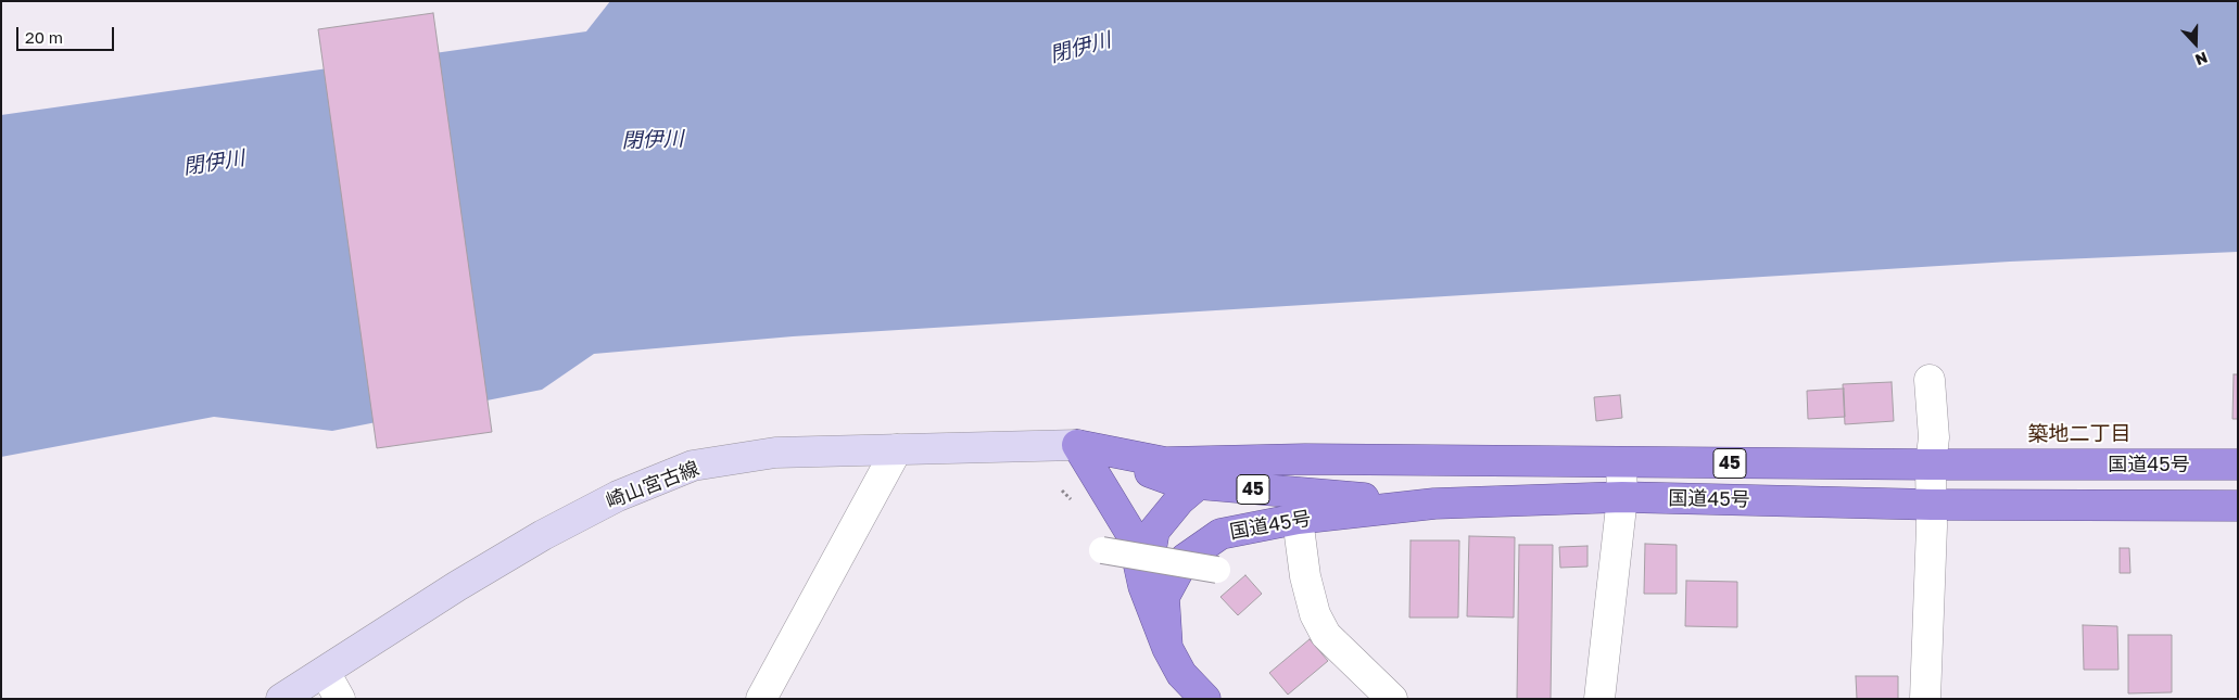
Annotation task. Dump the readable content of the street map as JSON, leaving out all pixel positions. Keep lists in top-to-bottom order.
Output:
{
  "streets": {
    "highway": ["45", "国道45号"],
    "main road": ["崎山宮古線"]
  },
  "crossings": [
    ["45", "国道45号"],
    ["45", "崎山宮古線"]
  ],
  "districts": ["築地二丁目"],
  "water": ["閉伊川"],
  "scale_bar": "20 m",
  "north": "bottom"
}
